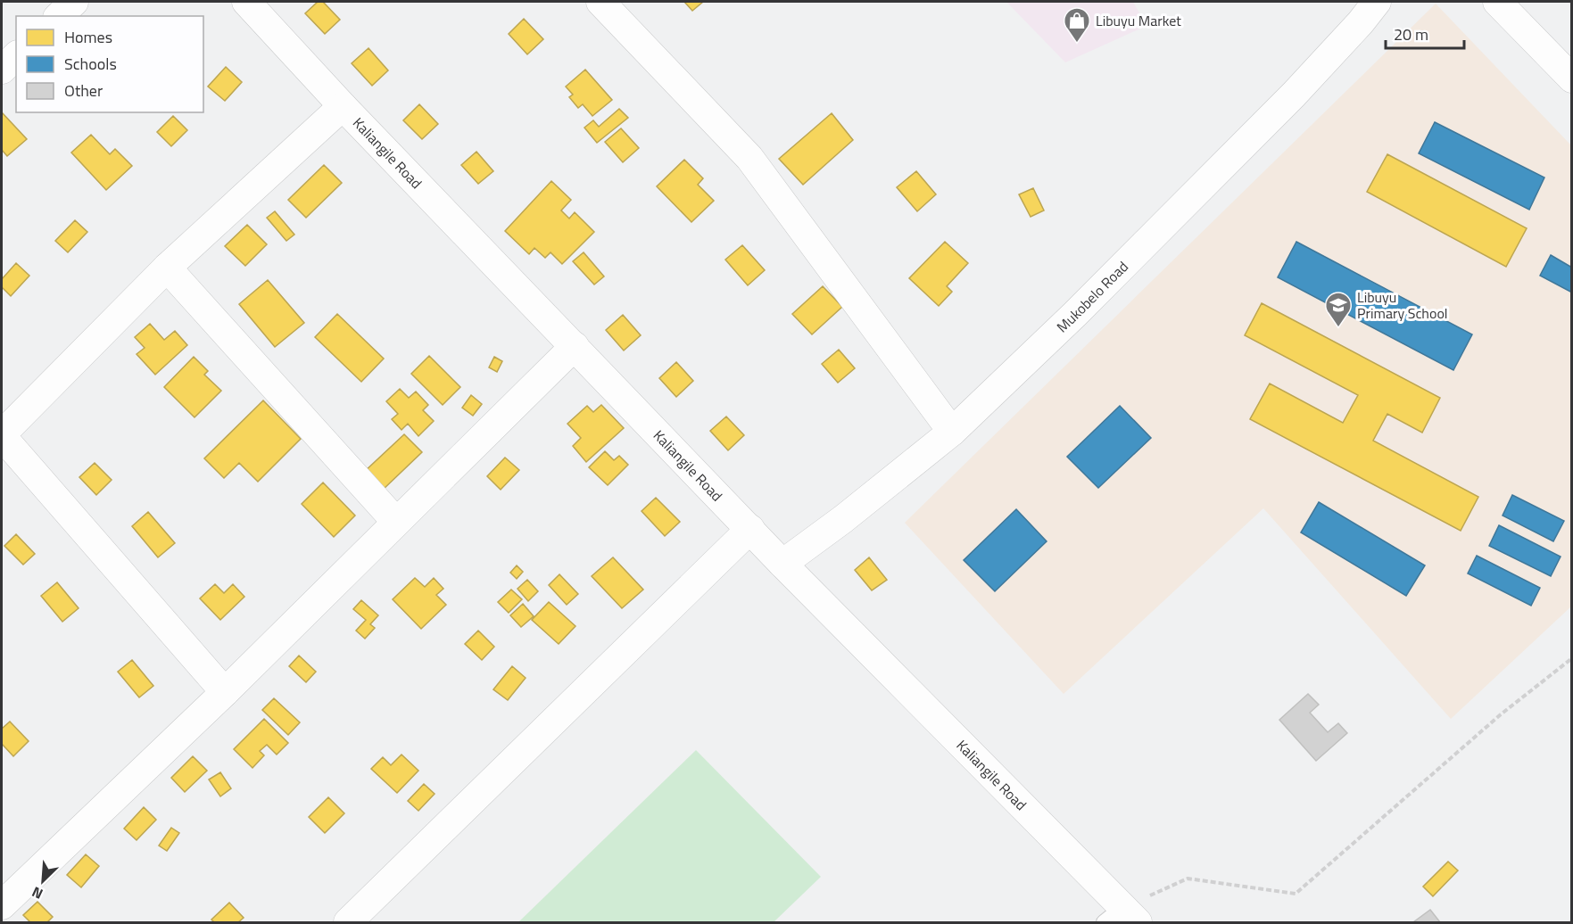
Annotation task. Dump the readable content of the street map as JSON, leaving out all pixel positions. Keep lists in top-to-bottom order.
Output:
{
  "streets": {
    "street": ["Kaliangile Road", "Mukobelo Road"]
  },
  "crossings": [
    ["Kaliangile Road", "Mukobelo Road"]
  ],
  "places": {
    "shop": ["Libuyu Market"],
    "school or university": ["Libuyu Primary School"]
  },
  "legend": ["Homes", "Schools", "Other"],
  "scale_bar": "20 m",
  "north": "bottom left"
}
